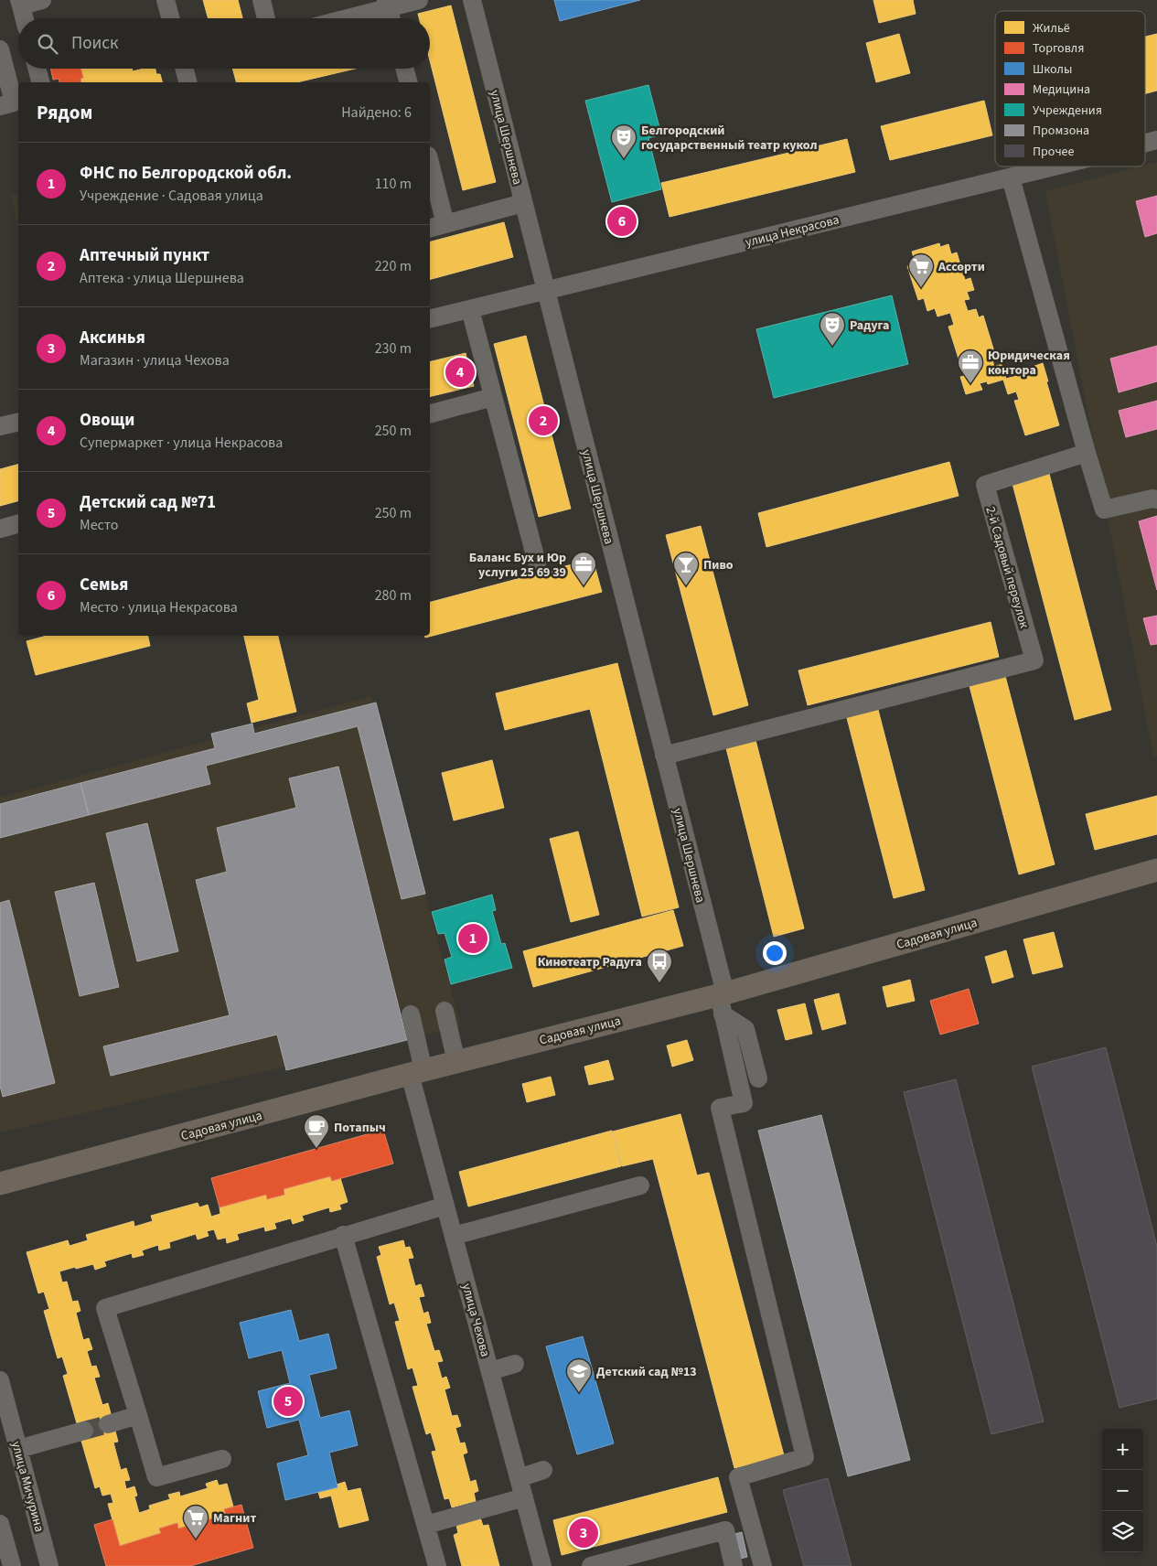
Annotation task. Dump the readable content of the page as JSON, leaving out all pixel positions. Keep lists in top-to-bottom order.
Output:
{
  "streets": {
    "main road": ["Садовая улица"],
    "street": [
      "улица Шершнева",
      "улица Некрасова",
      "2-й Садовый переулок",
      "улица Чехова",
      "улица Мичурина"
    ]
  },
  "crossings": [
    ["улица Шершнева", "улица Некрасова"],
    ["улица Шершнева", "2-й Садовый переулок"],
    ["улица Шершнева", "Садовая улица"],
    ["Садовая улица", "улица Чехова"]
  ],
  "places": {
    "theatre": ["Белгородский государственный театр кукол", "Радуга"],
    "supermarket": ["Ассорти", "Магнит"],
    "office": ["Юридическая контора", "Баланс Бух и Юр услуги 25 69 39"],
    "bar": ["Пиво"],
    "bus stop": ["Кинотеатр Радуга"],
    "cafe": ["Потапыч"],
    "school or university": ["Детский сад №13"]
  },
  "legend": [
    "Жильё",
    "Торговля",
    "Школы",
    "Медицина",
    "Учреждения",
    "Промзона",
    "Прочее"
  ],
  "page": {
    "search": "Поиск",
    "heading": ["Рядом", "Найдено: 6"],
    "list": [
      {
        "mark": "1",
        "name": "ФНС по Белгородской обл.",
        "note": "Учреждение · Садовая улица",
        "value": "110 m"
      },
      {
        "mark": "2",
        "name": "Аптечный пункт",
        "note": "Аптека · улица Шершнева",
        "value": "220 m"
      },
      {
        "mark": "3",
        "name": "Аксинья",
        "note": "Магазин · улица Чехова",
        "value": "230 m"
      },
      {
        "mark": "4",
        "name": "Овощи",
        "note": "Супермаркет · улица Некрасова",
        "value": "250 m"
      },
      {
        "mark": "5",
        "name": "Детский сад №71",
        "note": "Место",
        "value": "250 m"
      },
      {
        "mark": "6",
        "name": "Семья",
        "note": "Место · улица Некрасова",
        "value": "280 m"
      }
    ],
    "pins": [
      "6",
      "4",
      "2",
      "1",
      "5",
      "3"
    ],
    "map_buttons": ["+", "−"]
  }
}
